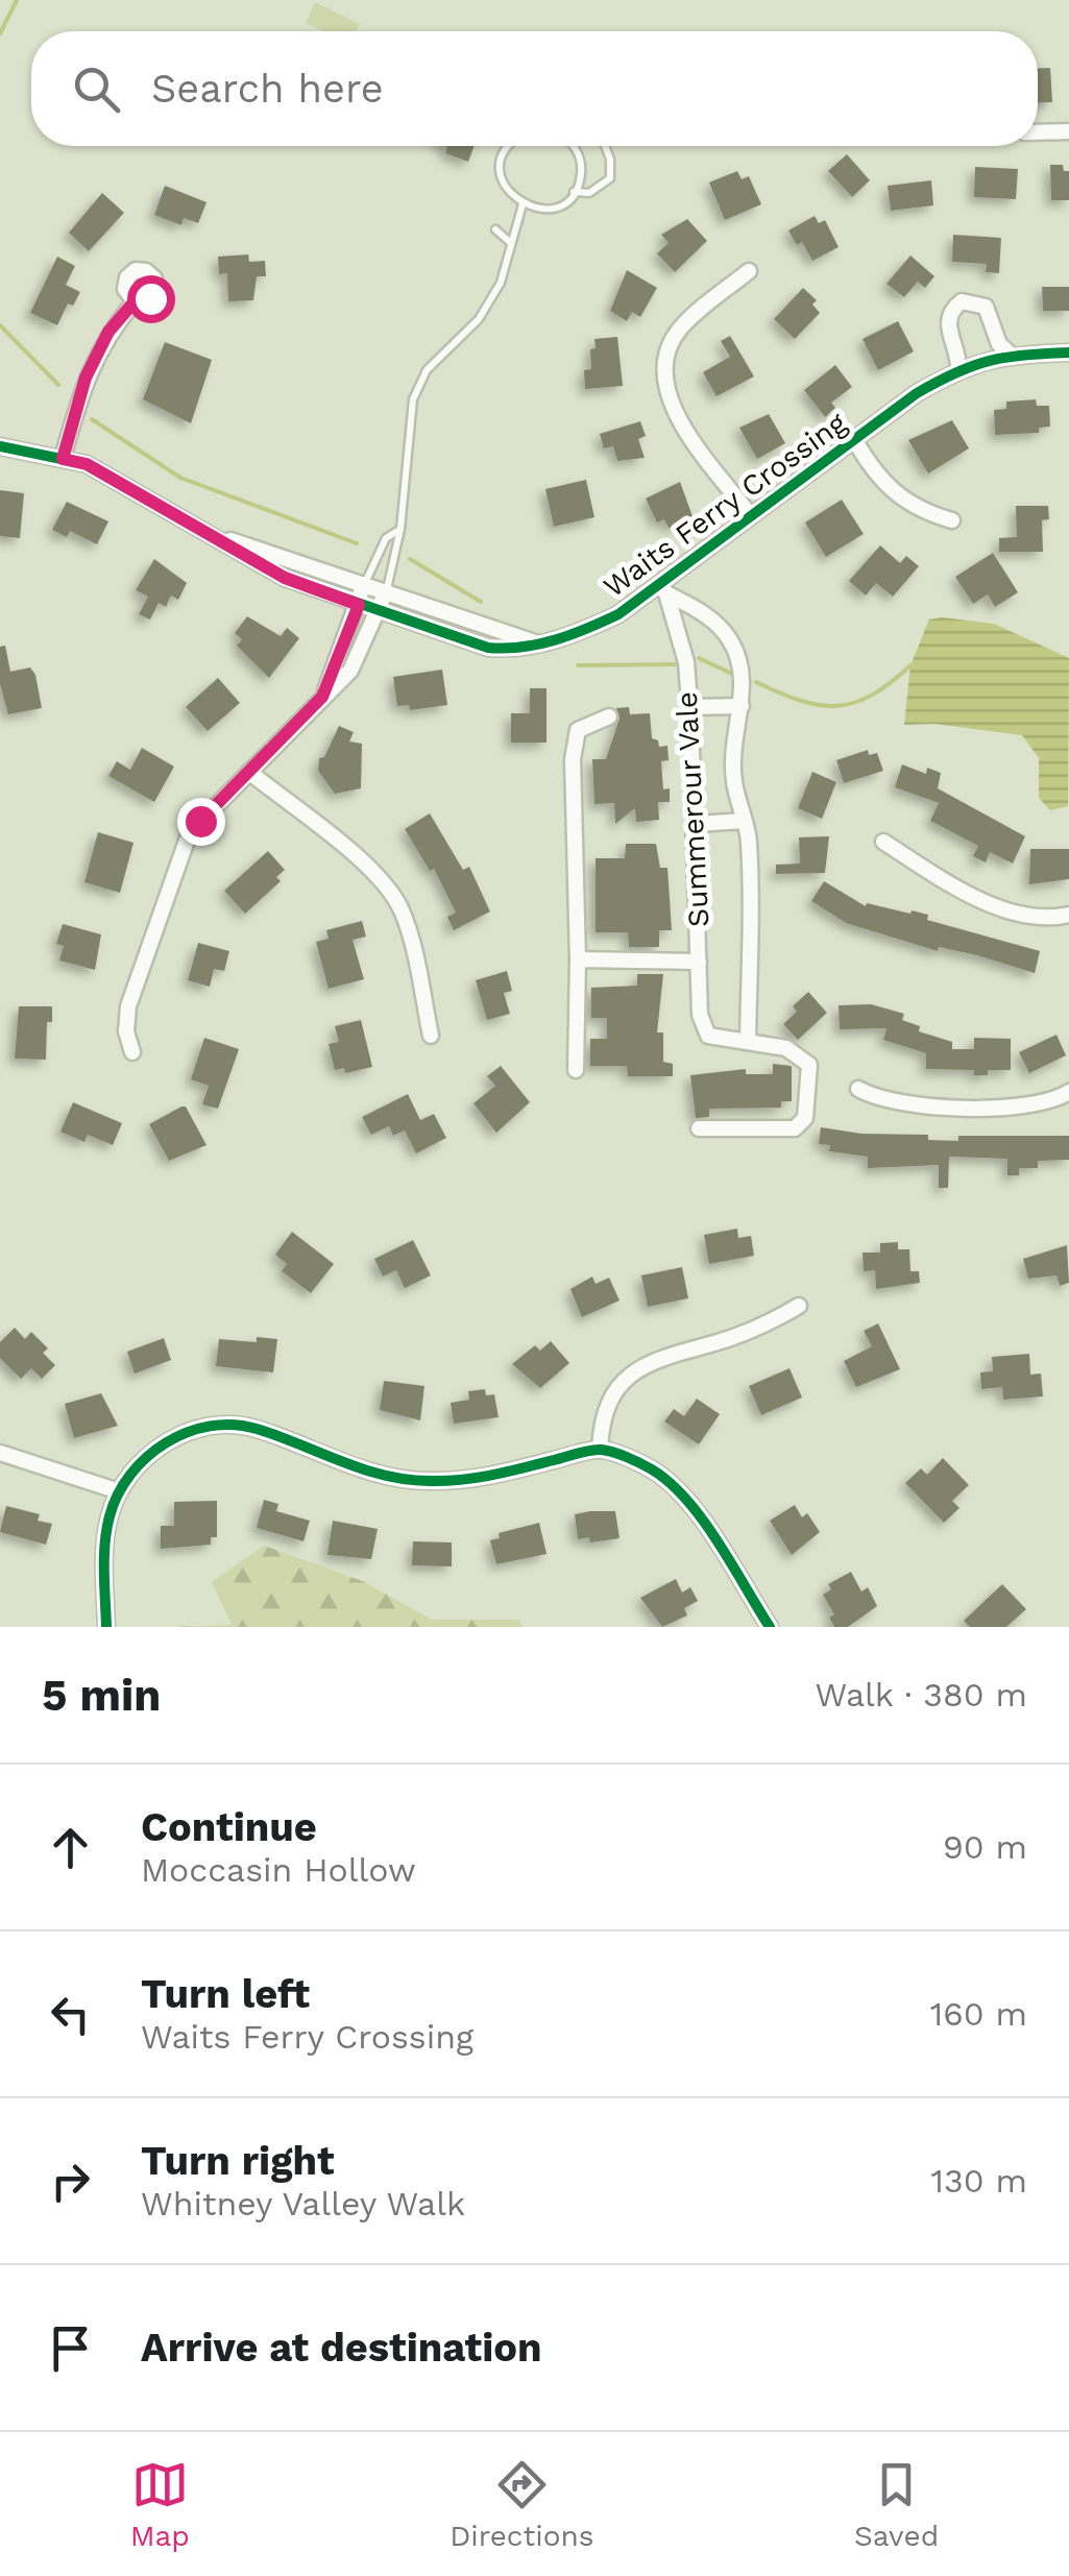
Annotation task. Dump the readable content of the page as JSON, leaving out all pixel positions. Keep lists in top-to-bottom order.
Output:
{
  "streets": {
    "street": ["Waits Ferry Crossing", "Summerour Vale"]
  },
  "crossings": [
    ["Waits Ferry Crossing", "Summerour Vale"]
  ],
  "page": {
    "search": "Search here",
    "heading": ["5 min", "Walk · 380 m"],
    "list": [
      ["Continue", "Moccasin Hollow", "90 m"],
      ["Turn left", "Waits Ferry Crossing", "160 m"],
      ["Turn right", "Whitney Valley Walk", "130 m"],
      "Arrive at destination"
    ],
    "nav": ["Map", "Directions", "Saved"]
  }
}
